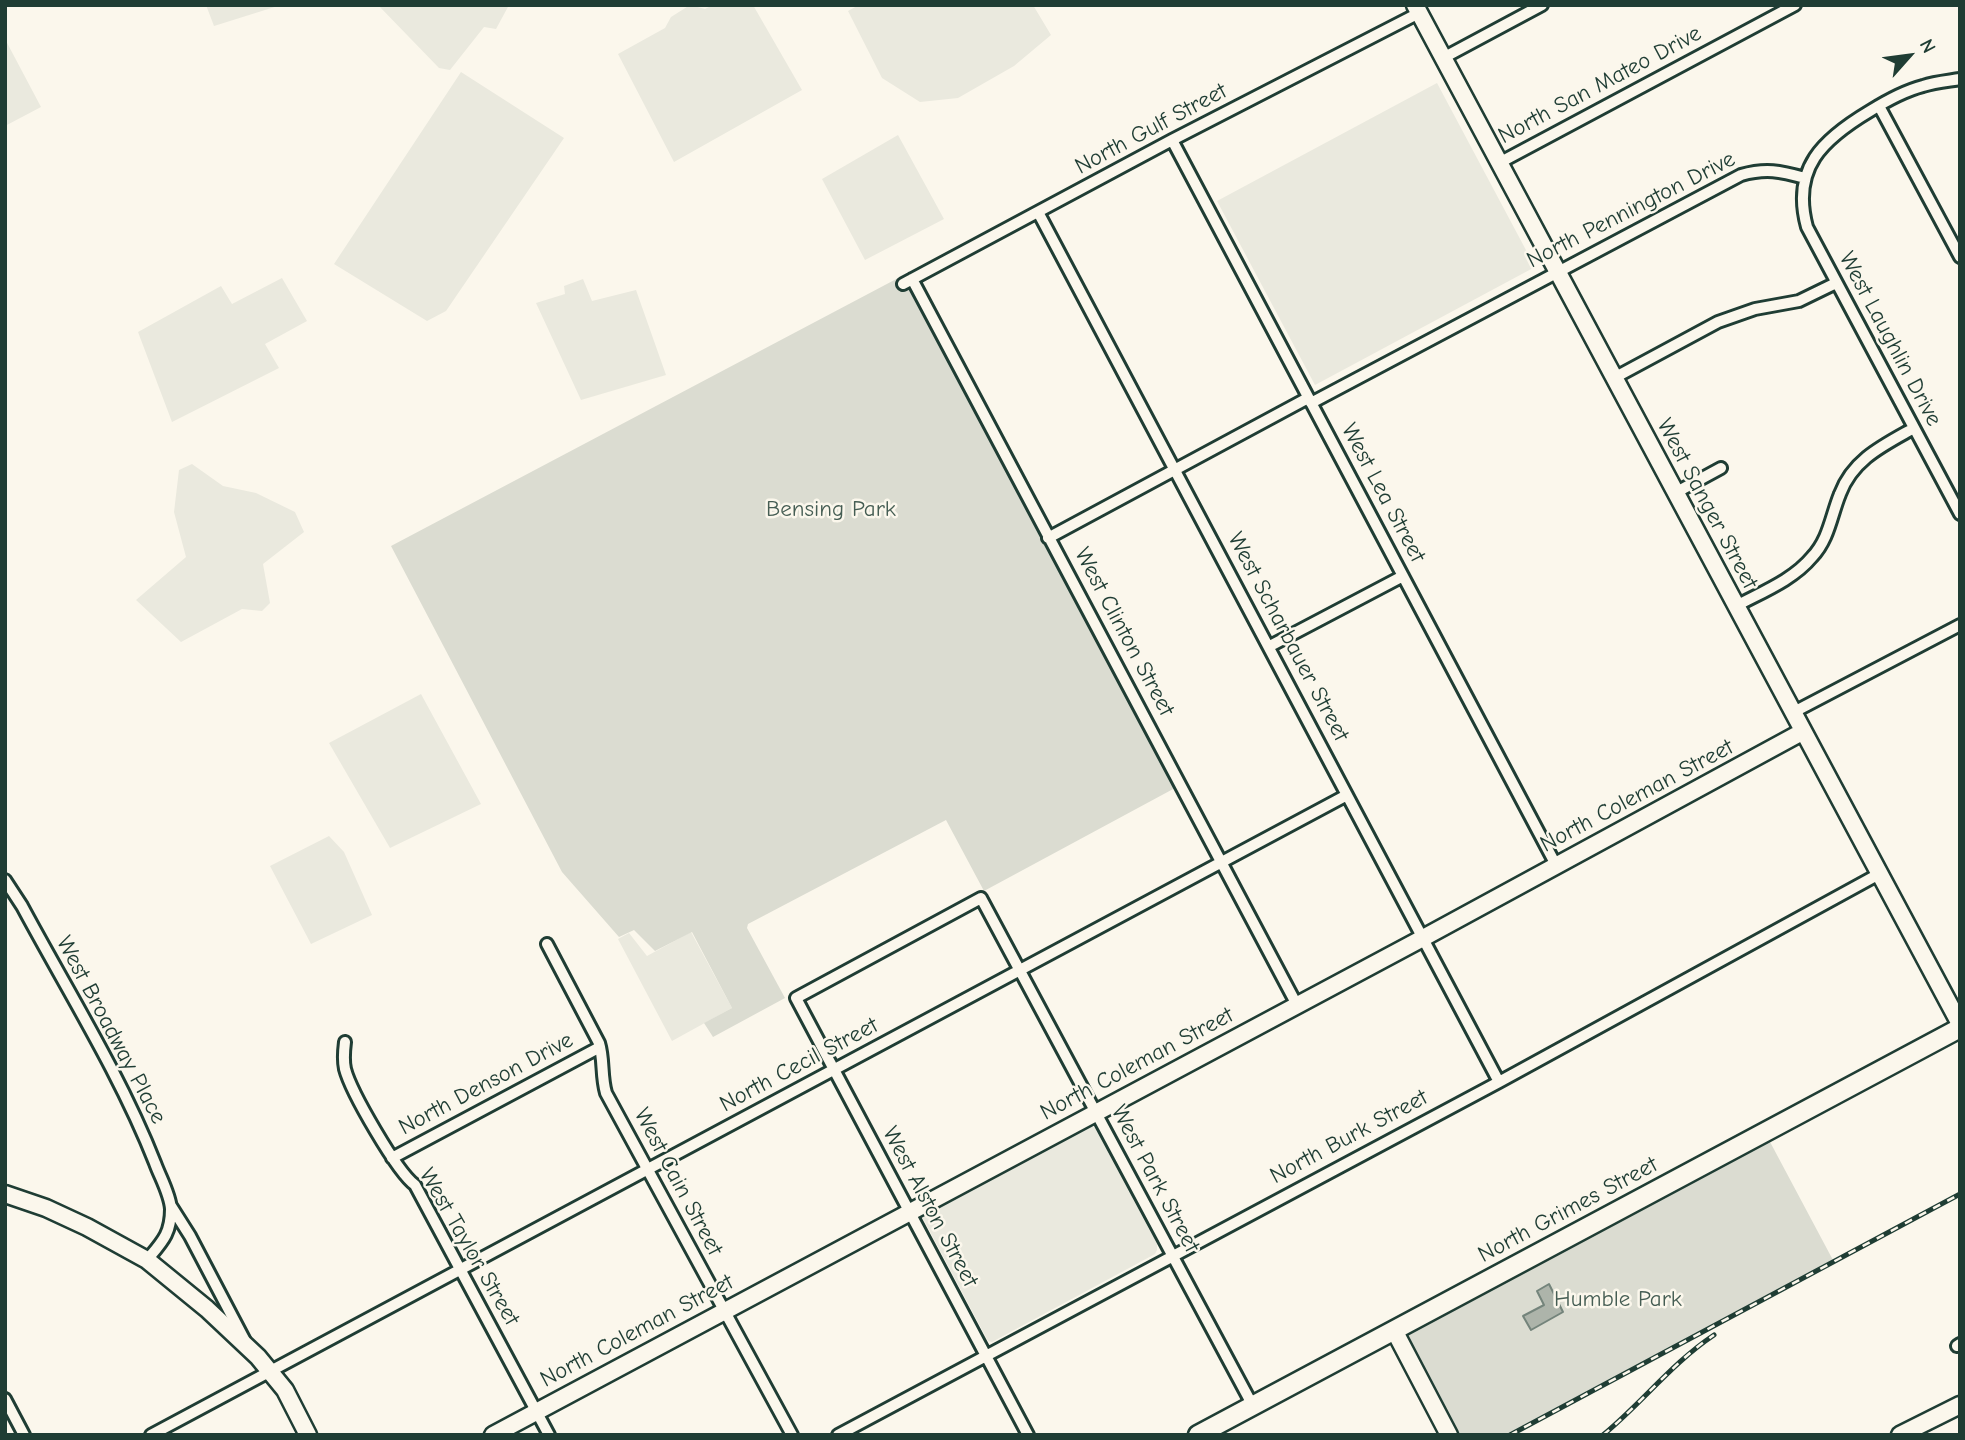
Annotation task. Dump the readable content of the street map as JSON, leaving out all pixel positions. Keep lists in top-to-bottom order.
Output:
{
  "streets": {
    "main road": ["North Grimes Street"],
    "street": [
      "North San Mateo Drive",
      "North Gulf Street",
      "North Pennington Drive",
      "West Laughlin Drive",
      "West Lea Street",
      "West Sanger Street",
      "West Clinton Street",
      "West Scharbauer Street",
      "North Coleman Street",
      "West Broadway Place",
      "North Cecil Street",
      "North Denson Drive",
      "North Burk Street",
      "West Park Street",
      "West Cain Street",
      "West Alston Street",
      "West Taylor Street"
    ]
  },
  "crossings": [
    ["North San Mateo Drive", "West Sanger Street"],
    ["North Gulf Street", "West Lea Street"],
    ["North Gulf Street", "West Sanger Street"],
    ["North Gulf Street", "West Clinton Street"],
    ["North Gulf Street", "West Scharbauer Street"],
    ["North Pennington Drive", "West Laughlin Drive"],
    ["North Pennington Drive", "West Lea Street"],
    ["North Pennington Drive", "West Sanger Street"],
    ["North Pennington Drive", "West Clinton Street"],
    ["North Pennington Drive", "West Scharbauer Street"],
    ["West Lea Street", "North Coleman Street"],
    ["West Sanger Street", "North Coleman Street"],
    ["West Sanger Street", "North Burk Street"],
    ["West Sanger Street", "North Grimes Street"],
    ["West Clinton Street", "North Coleman Street"],
    ["West Clinton Street", "North Cecil Street"],
    ["West Scharbauer Street", "North Coleman Street"],
    ["West Scharbauer Street", "North Cecil Street"],
    ["West Scharbauer Street", "North Burk Street"],
    ["North Coleman Street", "West Park Street"],
    ["North Coleman Street", "West Cain Street"],
    ["North Coleman Street", "West Alston Street"],
    ["North Coleman Street", "West Taylor Street"],
    ["North Cecil Street", "West Park Street"],
    ["North Cecil Street", "West Cain Street"],
    ["North Cecil Street", "West Alston Street"],
    ["North Cecil Street", "West Taylor Street"],
    ["North Denson Drive", "West Cain Street"],
    ["North Denson Drive", "West Taylor Street"],
    ["North Burk Street", "West Park Street"],
    ["North Burk Street", "West Alston Street"],
    ["West Park Street", "West Alston Street"],
    ["West Park Street", "North Grimes Street"]
  ],
  "parks": ["Bensing Park", "Humble Park"],
  "north": "top right"
}
